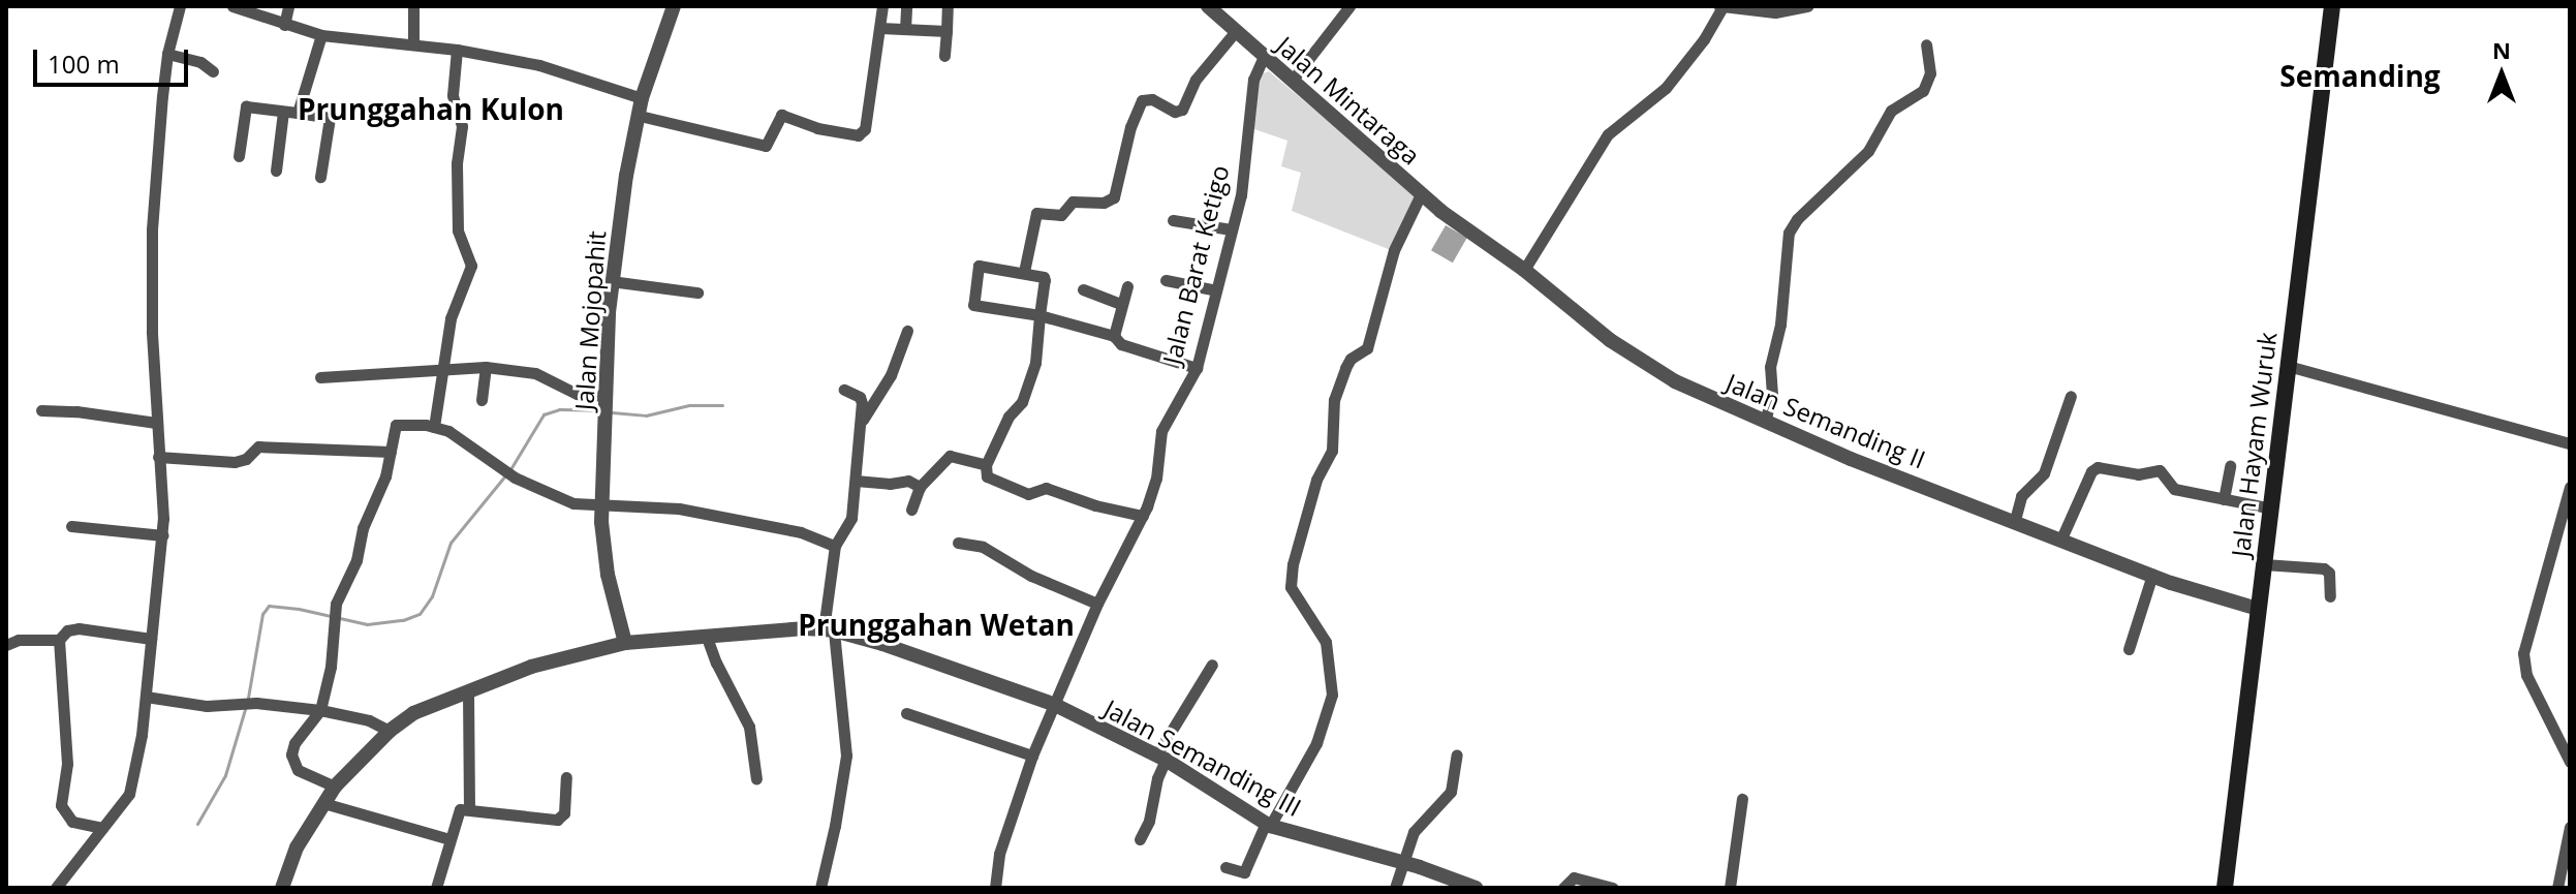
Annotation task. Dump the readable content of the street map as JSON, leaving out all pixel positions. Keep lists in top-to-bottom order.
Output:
{
  "streets": {
    "main road": ["Jalan Hayam Wuruk"],
    "street": [
      "Jalan Mintaraga",
      "Jalan Barat Ketigo",
      "Jalan Mojopahit",
      "Jalan Semanding II",
      "Jalan Semanding III"
    ]
  },
  "crossings": [
    ["Jalan Mintaraga", "Jalan Barat Ketigo"],
    ["Jalan Mintaraga", "Jalan Semanding II"],
    ["Jalan Barat Ketigo", "Jalan Semanding III"],
    ["Jalan Mojopahit", "Jalan Semanding III"],
    ["Jalan Semanding II", "Jalan Hayam Wuruk"]
  ],
  "districts": ["Semanding", "Prunggahan Kulon", "Prunggahan Wetan"],
  "scale_bar": "100 m",
  "north": "top"
}
